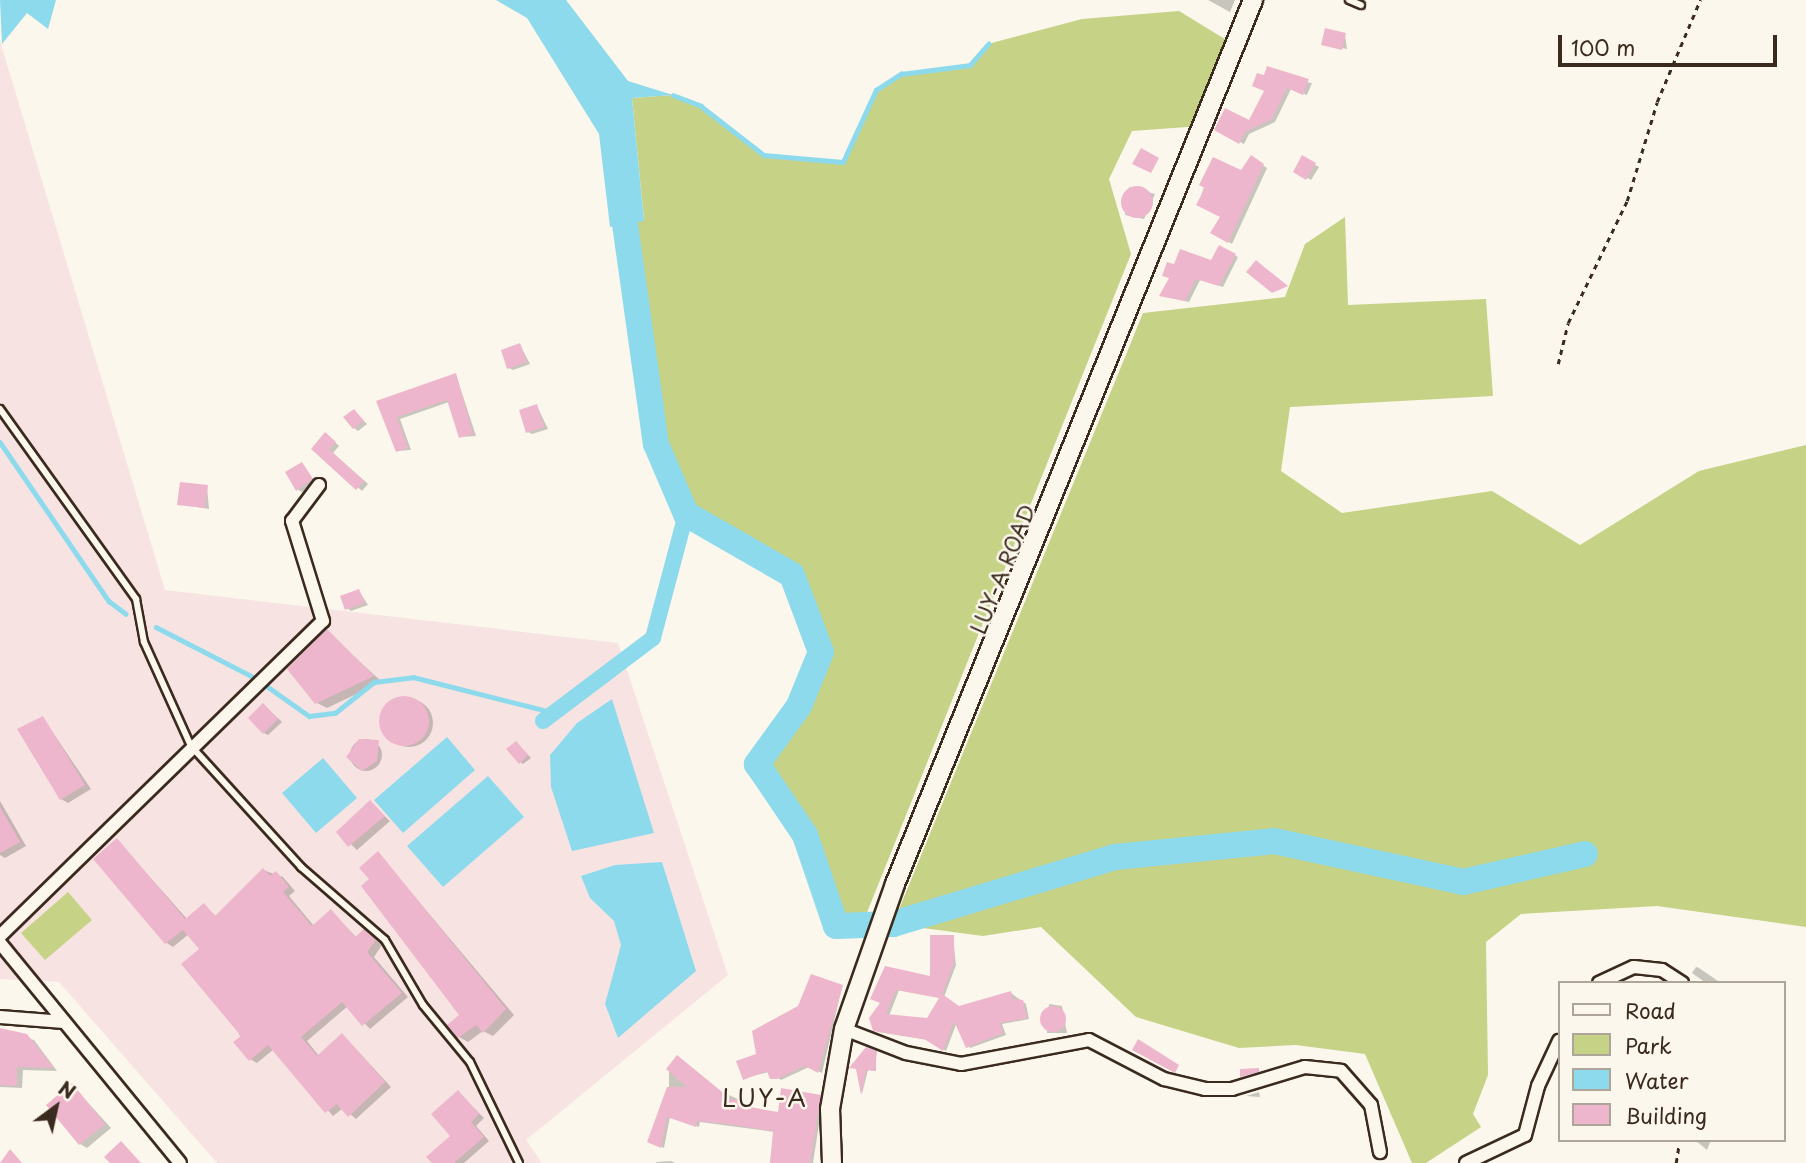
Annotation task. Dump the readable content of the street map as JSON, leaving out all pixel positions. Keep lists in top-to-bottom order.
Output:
{
  "streets": {
    "main road": ["LUY-A ROAD"]
  },
  "districts": ["LUY-A"],
  "legend": [
    "Road",
    "Park",
    "Water",
    "Building"
  ],
  "scale_bar": "100 m",
  "north": "top right"
}
